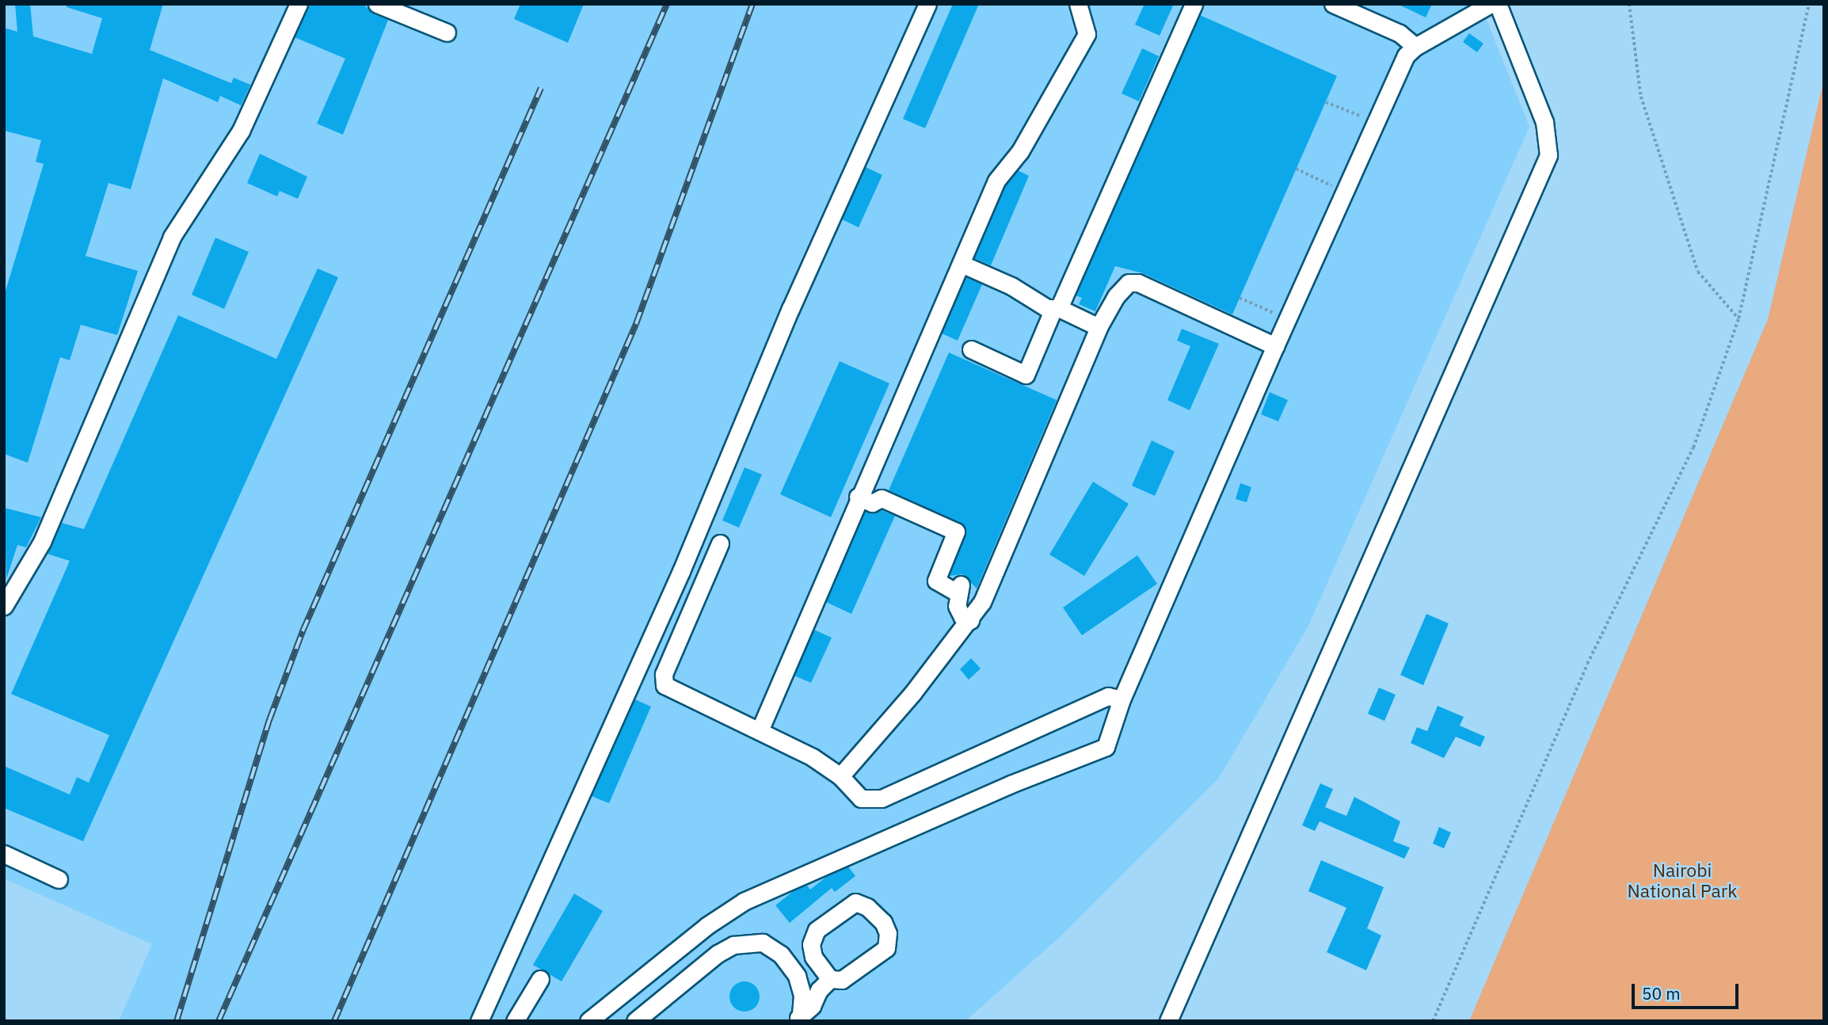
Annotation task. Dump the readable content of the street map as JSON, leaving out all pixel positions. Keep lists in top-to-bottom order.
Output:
{
  "parks": ["Nairobi National Park"],
  "scale_bar": "50 m"
}
